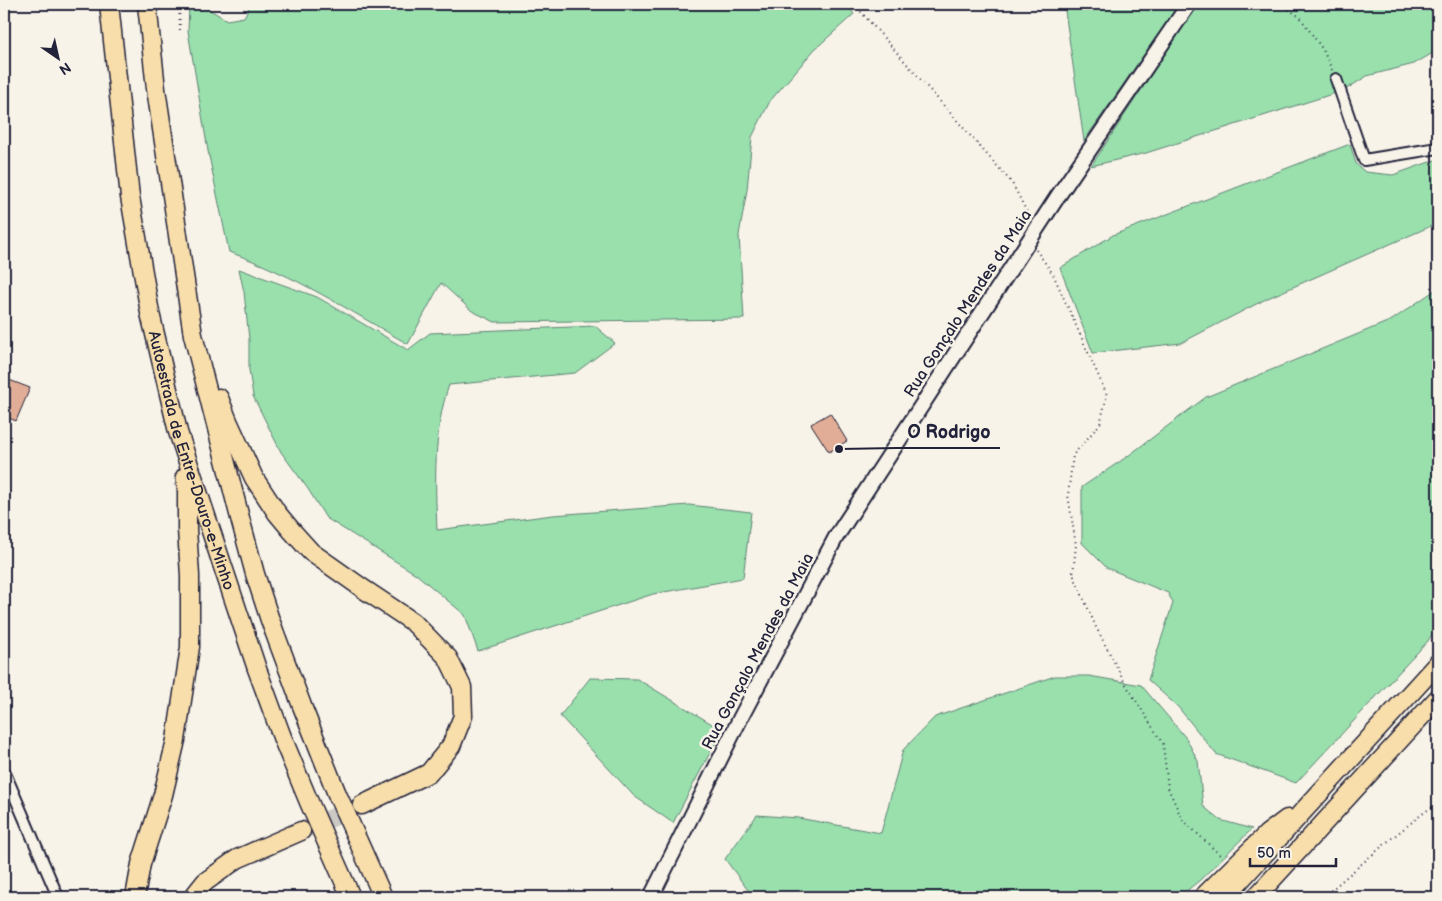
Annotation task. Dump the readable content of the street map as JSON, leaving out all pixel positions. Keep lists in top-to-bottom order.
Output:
{
  "streets": {
    "highway": ["Autoestrada de Entre-Douro-e-Minho"],
    "street": ["Rua Gonçalo Mendes da Maia"]
  },
  "places": ["O Rodrigo"],
  "scale_bar": "50 m",
  "north": "bottom right"
}
